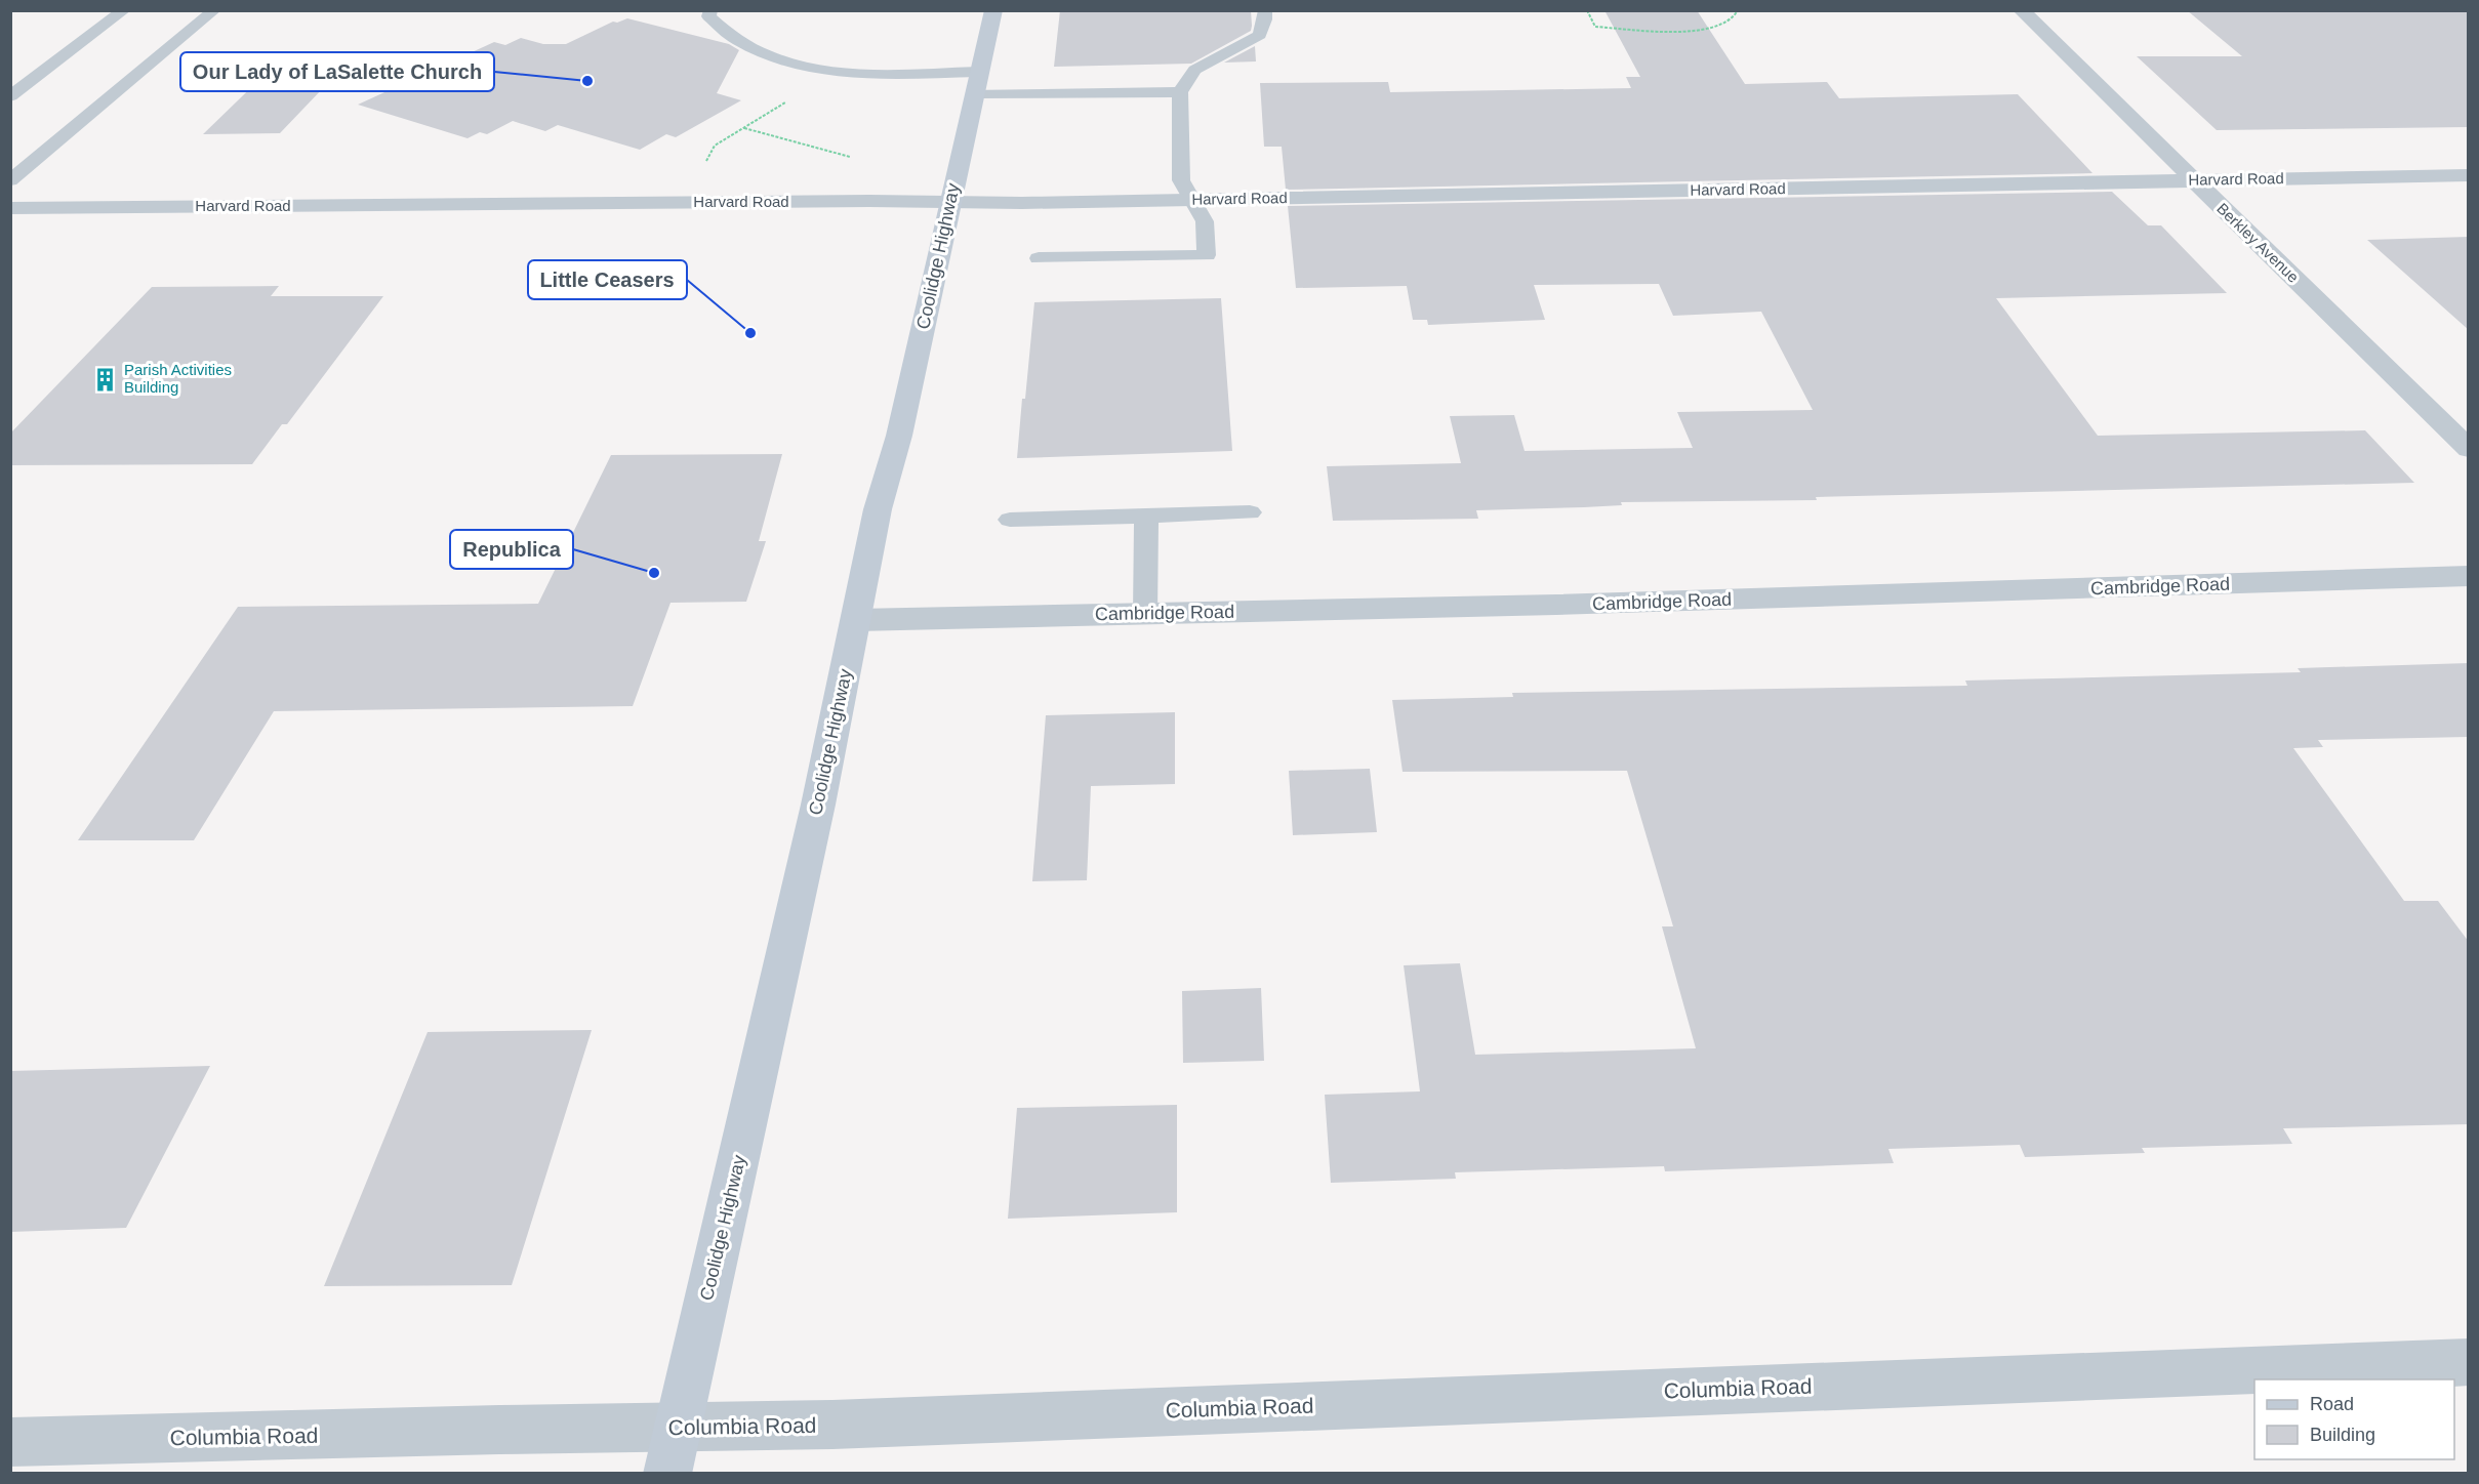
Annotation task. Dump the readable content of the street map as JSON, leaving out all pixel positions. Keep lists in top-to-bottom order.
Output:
{
  "streets": {
    "main road": ["Coolidge Highway"],
    "street": [
      "Harvard Road",
      "Berkley Avenue",
      "Cambridge Road",
      "Columbia Road"
    ]
  },
  "crossings": [
    ["Harvard Road", "Berkley Avenue"],
    ["Harvard Road", "Coolidge Highway"],
    ["Coolidge Highway", "Cambridge Road"],
    ["Coolidge Highway", "Columbia Road"]
  ],
  "places": {
    "other": ["Our Lady of LaSalette Church", "Little Ceasers", "Republica"],
    "building": ["Parish Activities Building"]
  },
  "legend": ["Road", "Building"]
}
